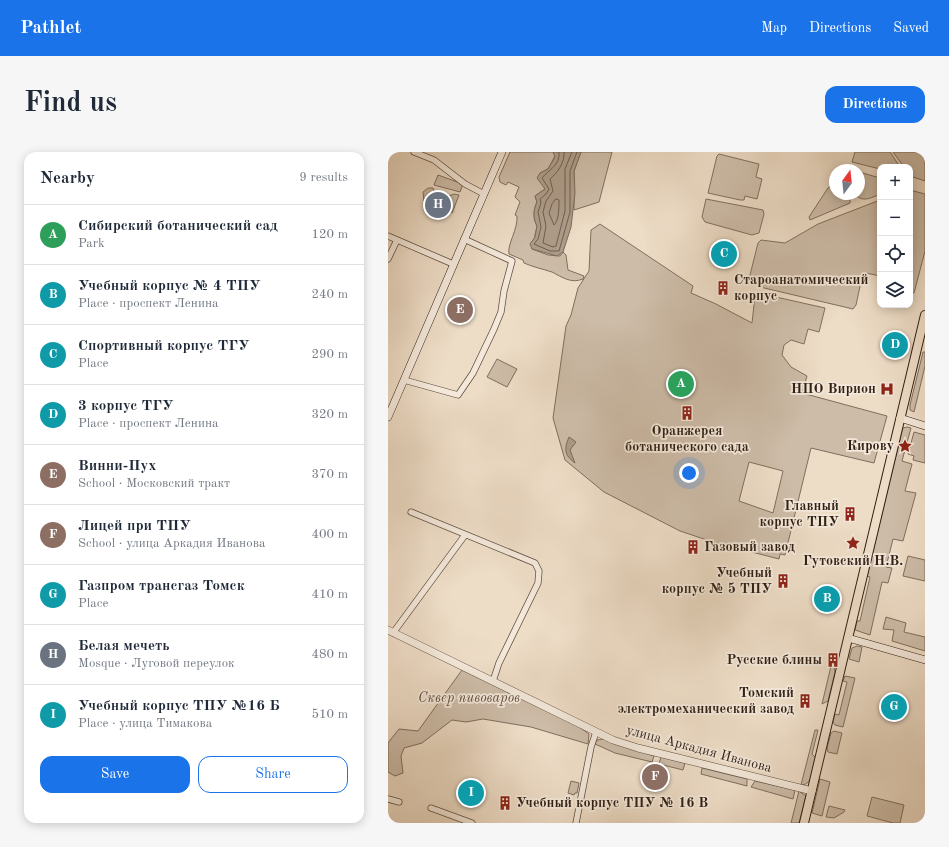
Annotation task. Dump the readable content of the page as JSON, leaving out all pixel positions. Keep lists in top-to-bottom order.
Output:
{
  "streets": {
    "street": ["улица Аркадия Иванова"]
  },
  "parks": ["Сквер пивоваров"],
  "places": {
    "building": [
      "Староанатомический корпус",
      "Оранжерея ботанического сада",
      "Главный корпус ТПУ",
      "Газовый завод",
      "Учебный корпус № 5 ТПУ",
      "Русские блины",
      "Томский электромеханический завод",
      "Учебный корпус ТПУ № 16 В"
    ],
    "hospital": ["НПО Вирион"],
    "place": ["Кирову", "Гутовский Н.В."]
  },
  "north": "top",
  "page": {
    "header": "Pathlet",
    "nav": ["Map", "Directions", "Saved"],
    "buttons": [
      "Directions",
      ["Save", "Share"]
    ],
    "title": "Find us",
    "heading": ["Nearby", "9 results"],
    "map_buttons": ["+", "−"],
    "pins": [
      "H",
      "C",
      "E",
      "D",
      "A",
      "B",
      "G",
      "F",
      "I"
    ],
    "list": [
      {
        "mark": "A",
        "name": "Сибирский ботанический сад",
        "note": "Park",
        "value": "120 m"
      },
      {
        "mark": "B",
        "name": "Учебный корпус № 4 ТПУ",
        "note": "Place · проспект Ленина",
        "value": "240 m"
      },
      {
        "mark": "C",
        "name": "Спортивный корпус ТГУ",
        "note": "Place",
        "value": "290 m"
      },
      {
        "mark": "D",
        "name": "3 корпус ТГУ",
        "note": "Place · проспект Ленина",
        "value": "320 m"
      },
      {
        "mark": "E",
        "name": "Винни-Пух",
        "note": "School · Московский тракт",
        "value": "370 m"
      },
      {
        "mark": "F",
        "name": "Лицей при ТПУ",
        "note": "School · улица Аркадия Иванова",
        "value": "400 m"
      },
      {
        "mark": "G",
        "name": "Газпром трансгаз Томск",
        "note": "Place",
        "value": "410 m"
      },
      {
        "mark": "H",
        "name": "Белая мечеть",
        "note": "Mosque · Луговой переулок",
        "value": "480 m"
      },
      {
        "mark": "I",
        "name": "Учебный корпус ТПУ №16 Б",
        "note": "Place · улица Тимакова",
        "value": "510 m"
      }
    ]
  }
}
